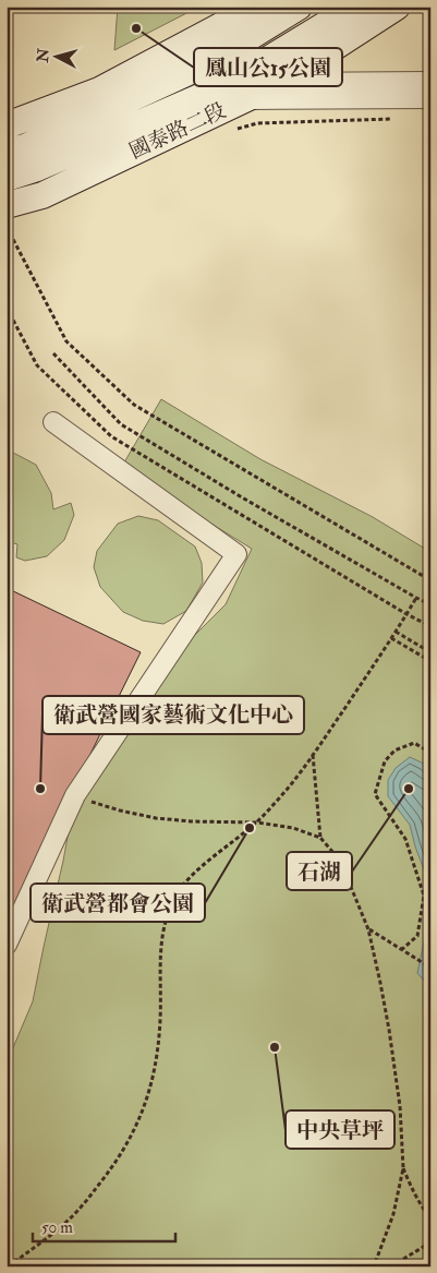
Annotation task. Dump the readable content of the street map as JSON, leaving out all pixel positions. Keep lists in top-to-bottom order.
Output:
{
  "streets": {
    "street": ["國泰路二段"]
  },
  "places": [
    "鳳山公15公園",
    "衛武營國家藝術文化中心",
    "石湖",
    "衛武營都會公園",
    "中央草坪"
  ],
  "scale_bar": "50 m",
  "north": "left"
}
